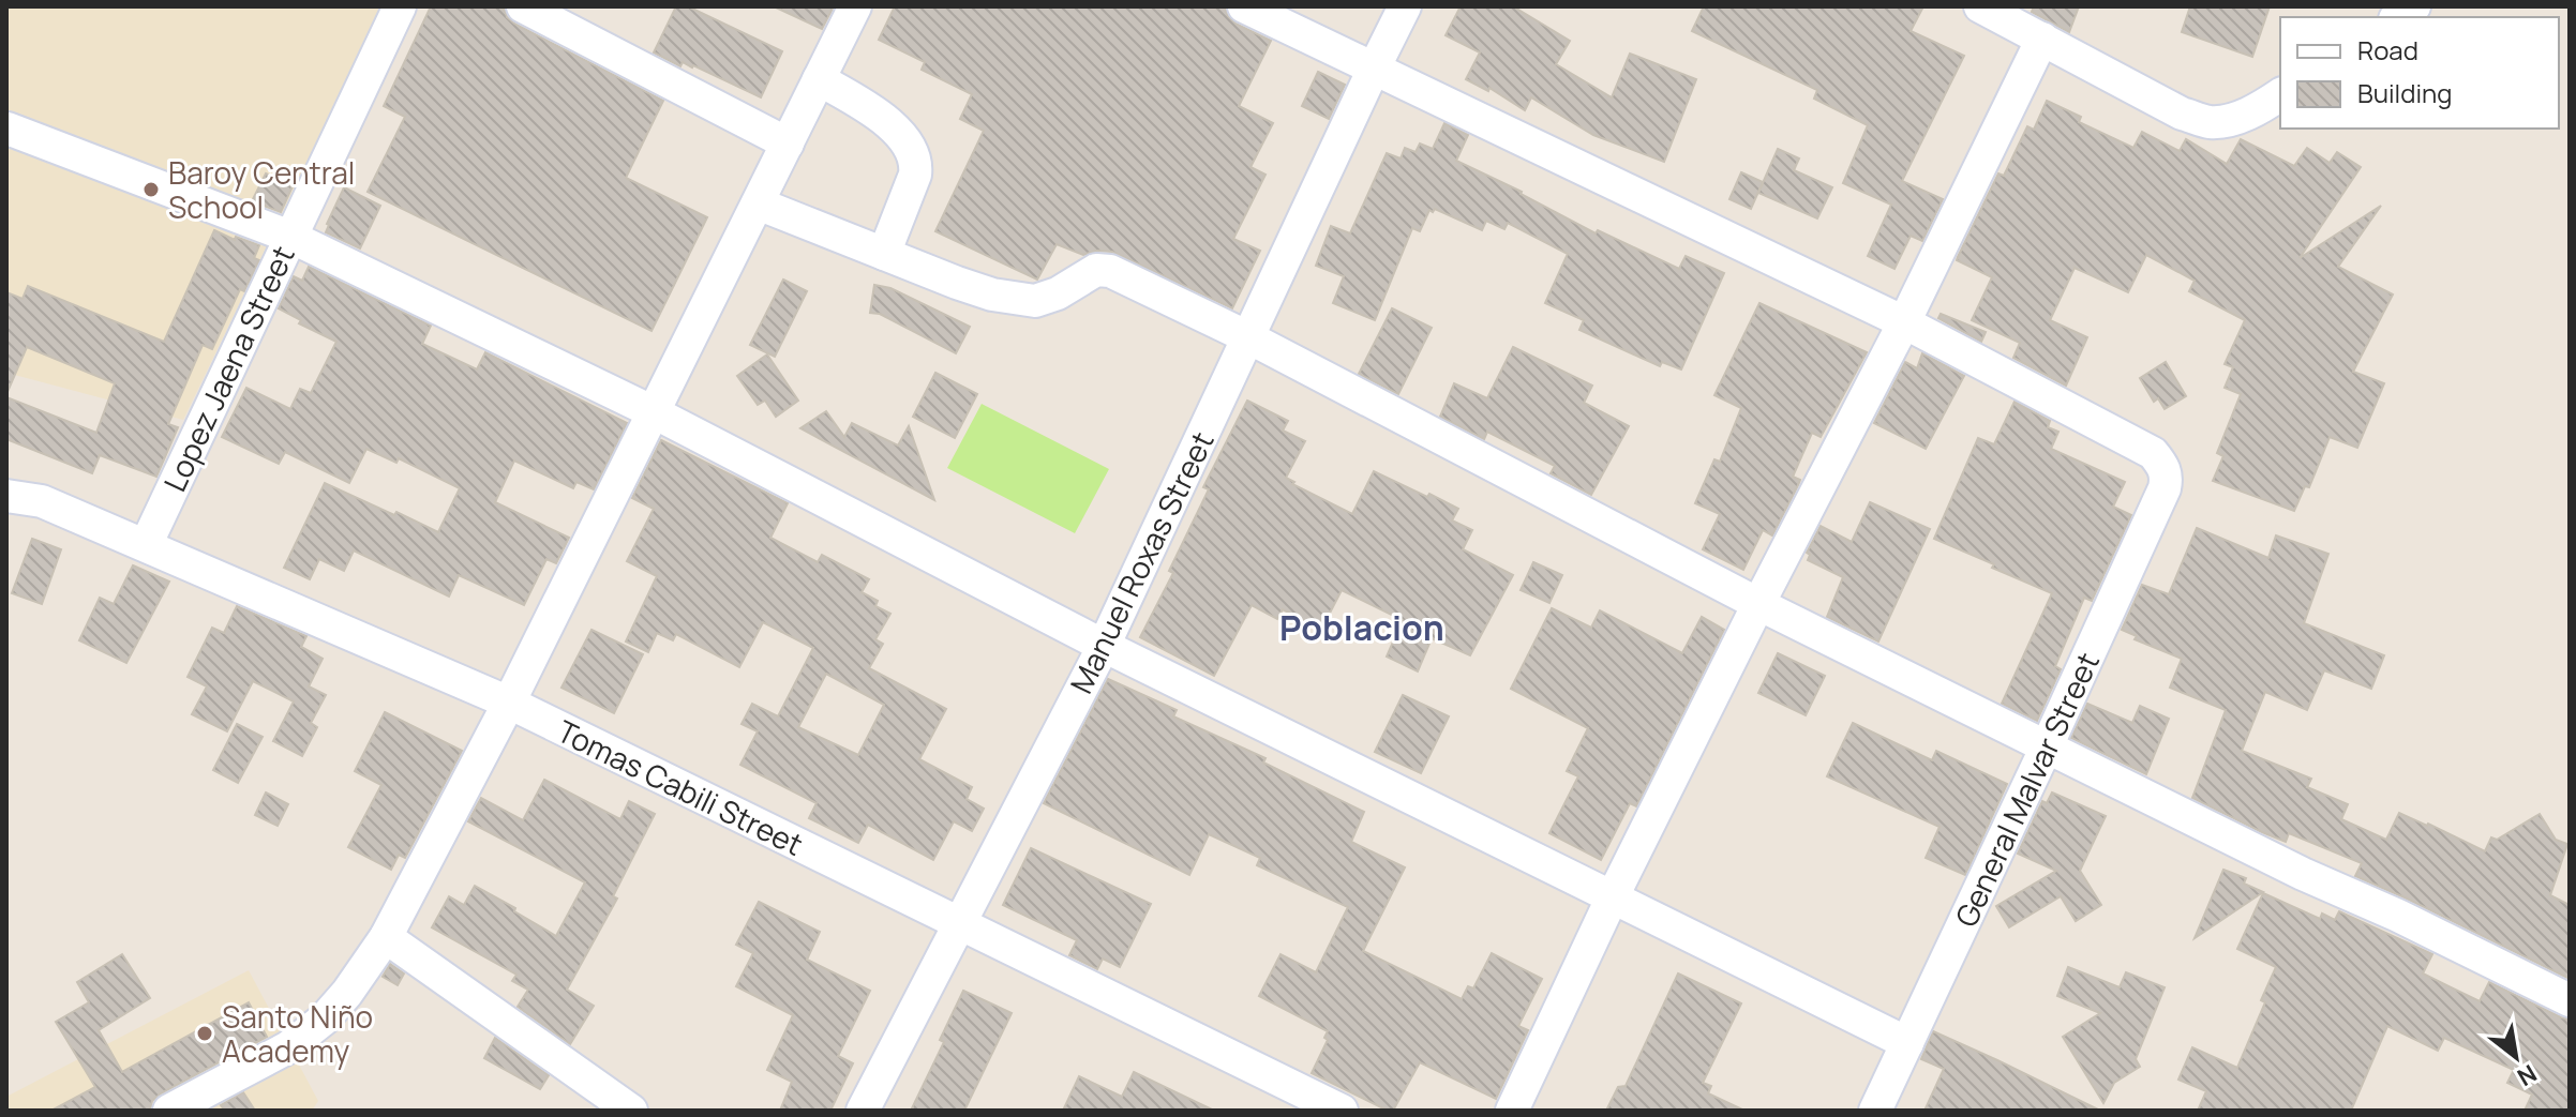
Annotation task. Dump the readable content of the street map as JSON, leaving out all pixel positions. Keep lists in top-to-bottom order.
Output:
{
  "streets": {
    "street": [
      "Lopez Jaena Street",
      "Manuel Roxas Street",
      "Tomas Cabili Street",
      "General Malvar Street"
    ]
  },
  "crossings": [
    ["Lopez Jaena Street", "Tomas Cabili Street"],
    ["Manuel Roxas Street", "Tomas Cabili Street"]
  ],
  "districts": ["Poblacion"],
  "places": ["Baroy Central School", "Santo Niño Academy"],
  "legend": ["Road", "Building"],
  "north": "bottom right"
}
